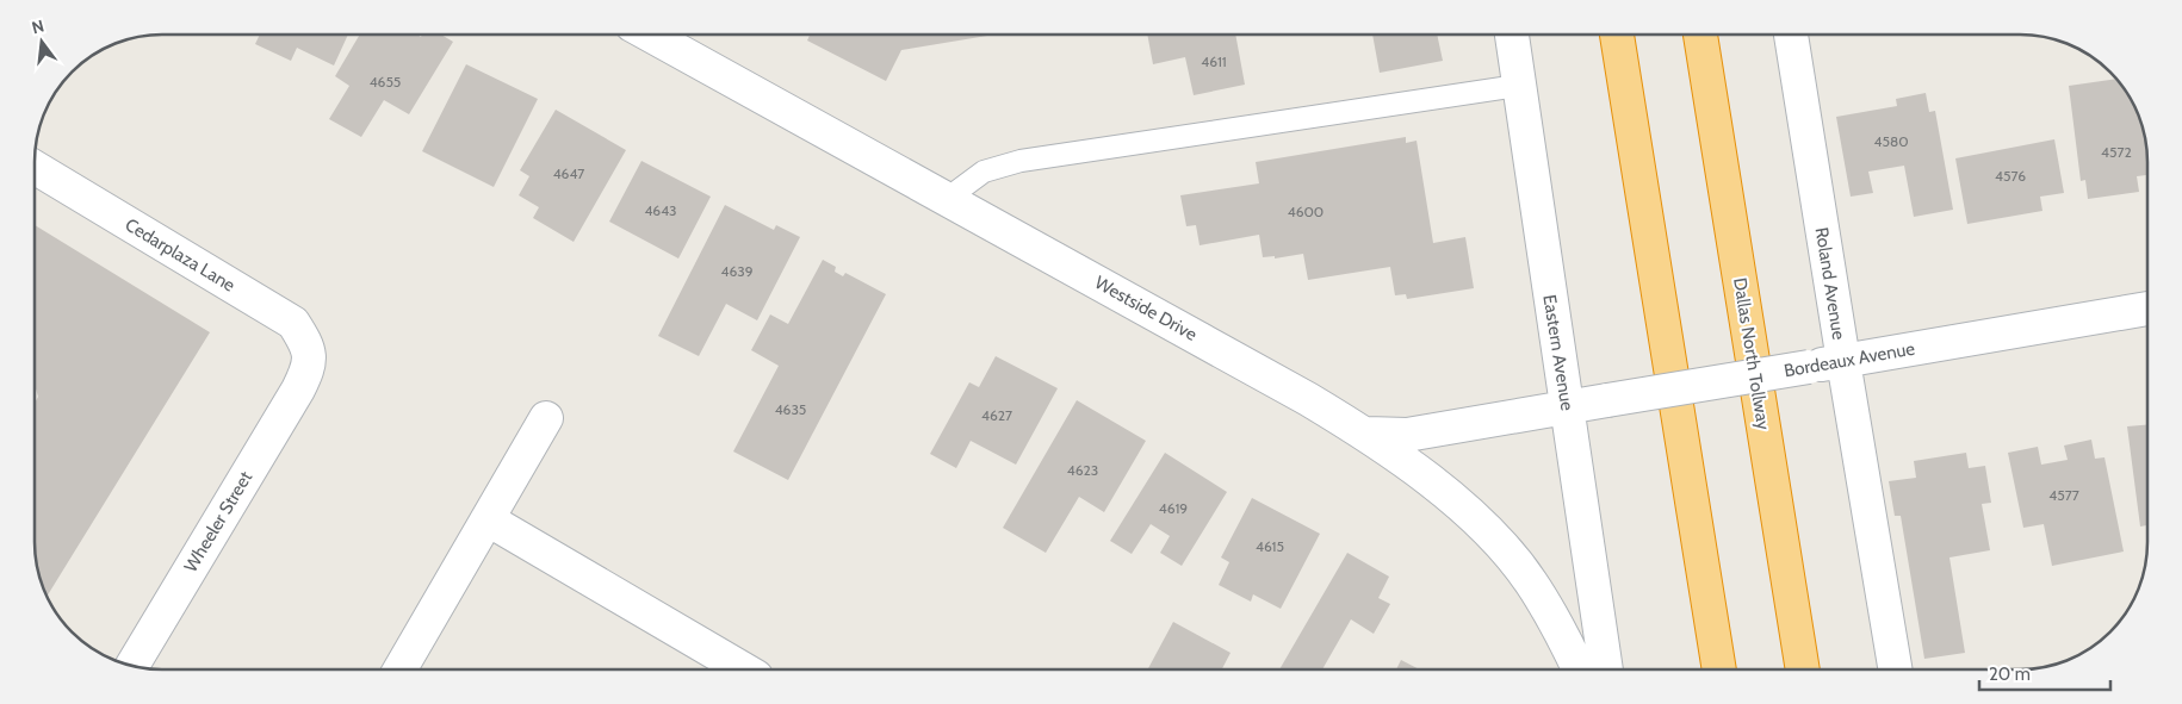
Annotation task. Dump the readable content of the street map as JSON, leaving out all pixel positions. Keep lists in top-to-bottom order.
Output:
{
  "streets": {
    "highway": ["Dallas North Tollway"],
    "street": [
      "Cedarplaza Lane",
      "Roland Avenue",
      "Westside Drive",
      "Eastern Avenue",
      "Bordeaux Avenue",
      "Wheeler Street"
    ]
  },
  "crossings": [
    ["Cedarplaza Lane", "Wheeler Street"],
    ["Roland Avenue", "Bordeaux Avenue"],
    ["Westside Drive", "Bordeaux Avenue"],
    ["Eastern Avenue", "Bordeaux Avenue"]
  ],
  "house_numbers": [
    "4611",
    "4655",
    "4580",
    "4572",
    "4647",
    "4576",
    "4643",
    "4600",
    "4639",
    "4635",
    "4627",
    "4623",
    "4577",
    "4619",
    "4615"
  ],
  "scale_bar": "20 m",
  "north": "top"
}
